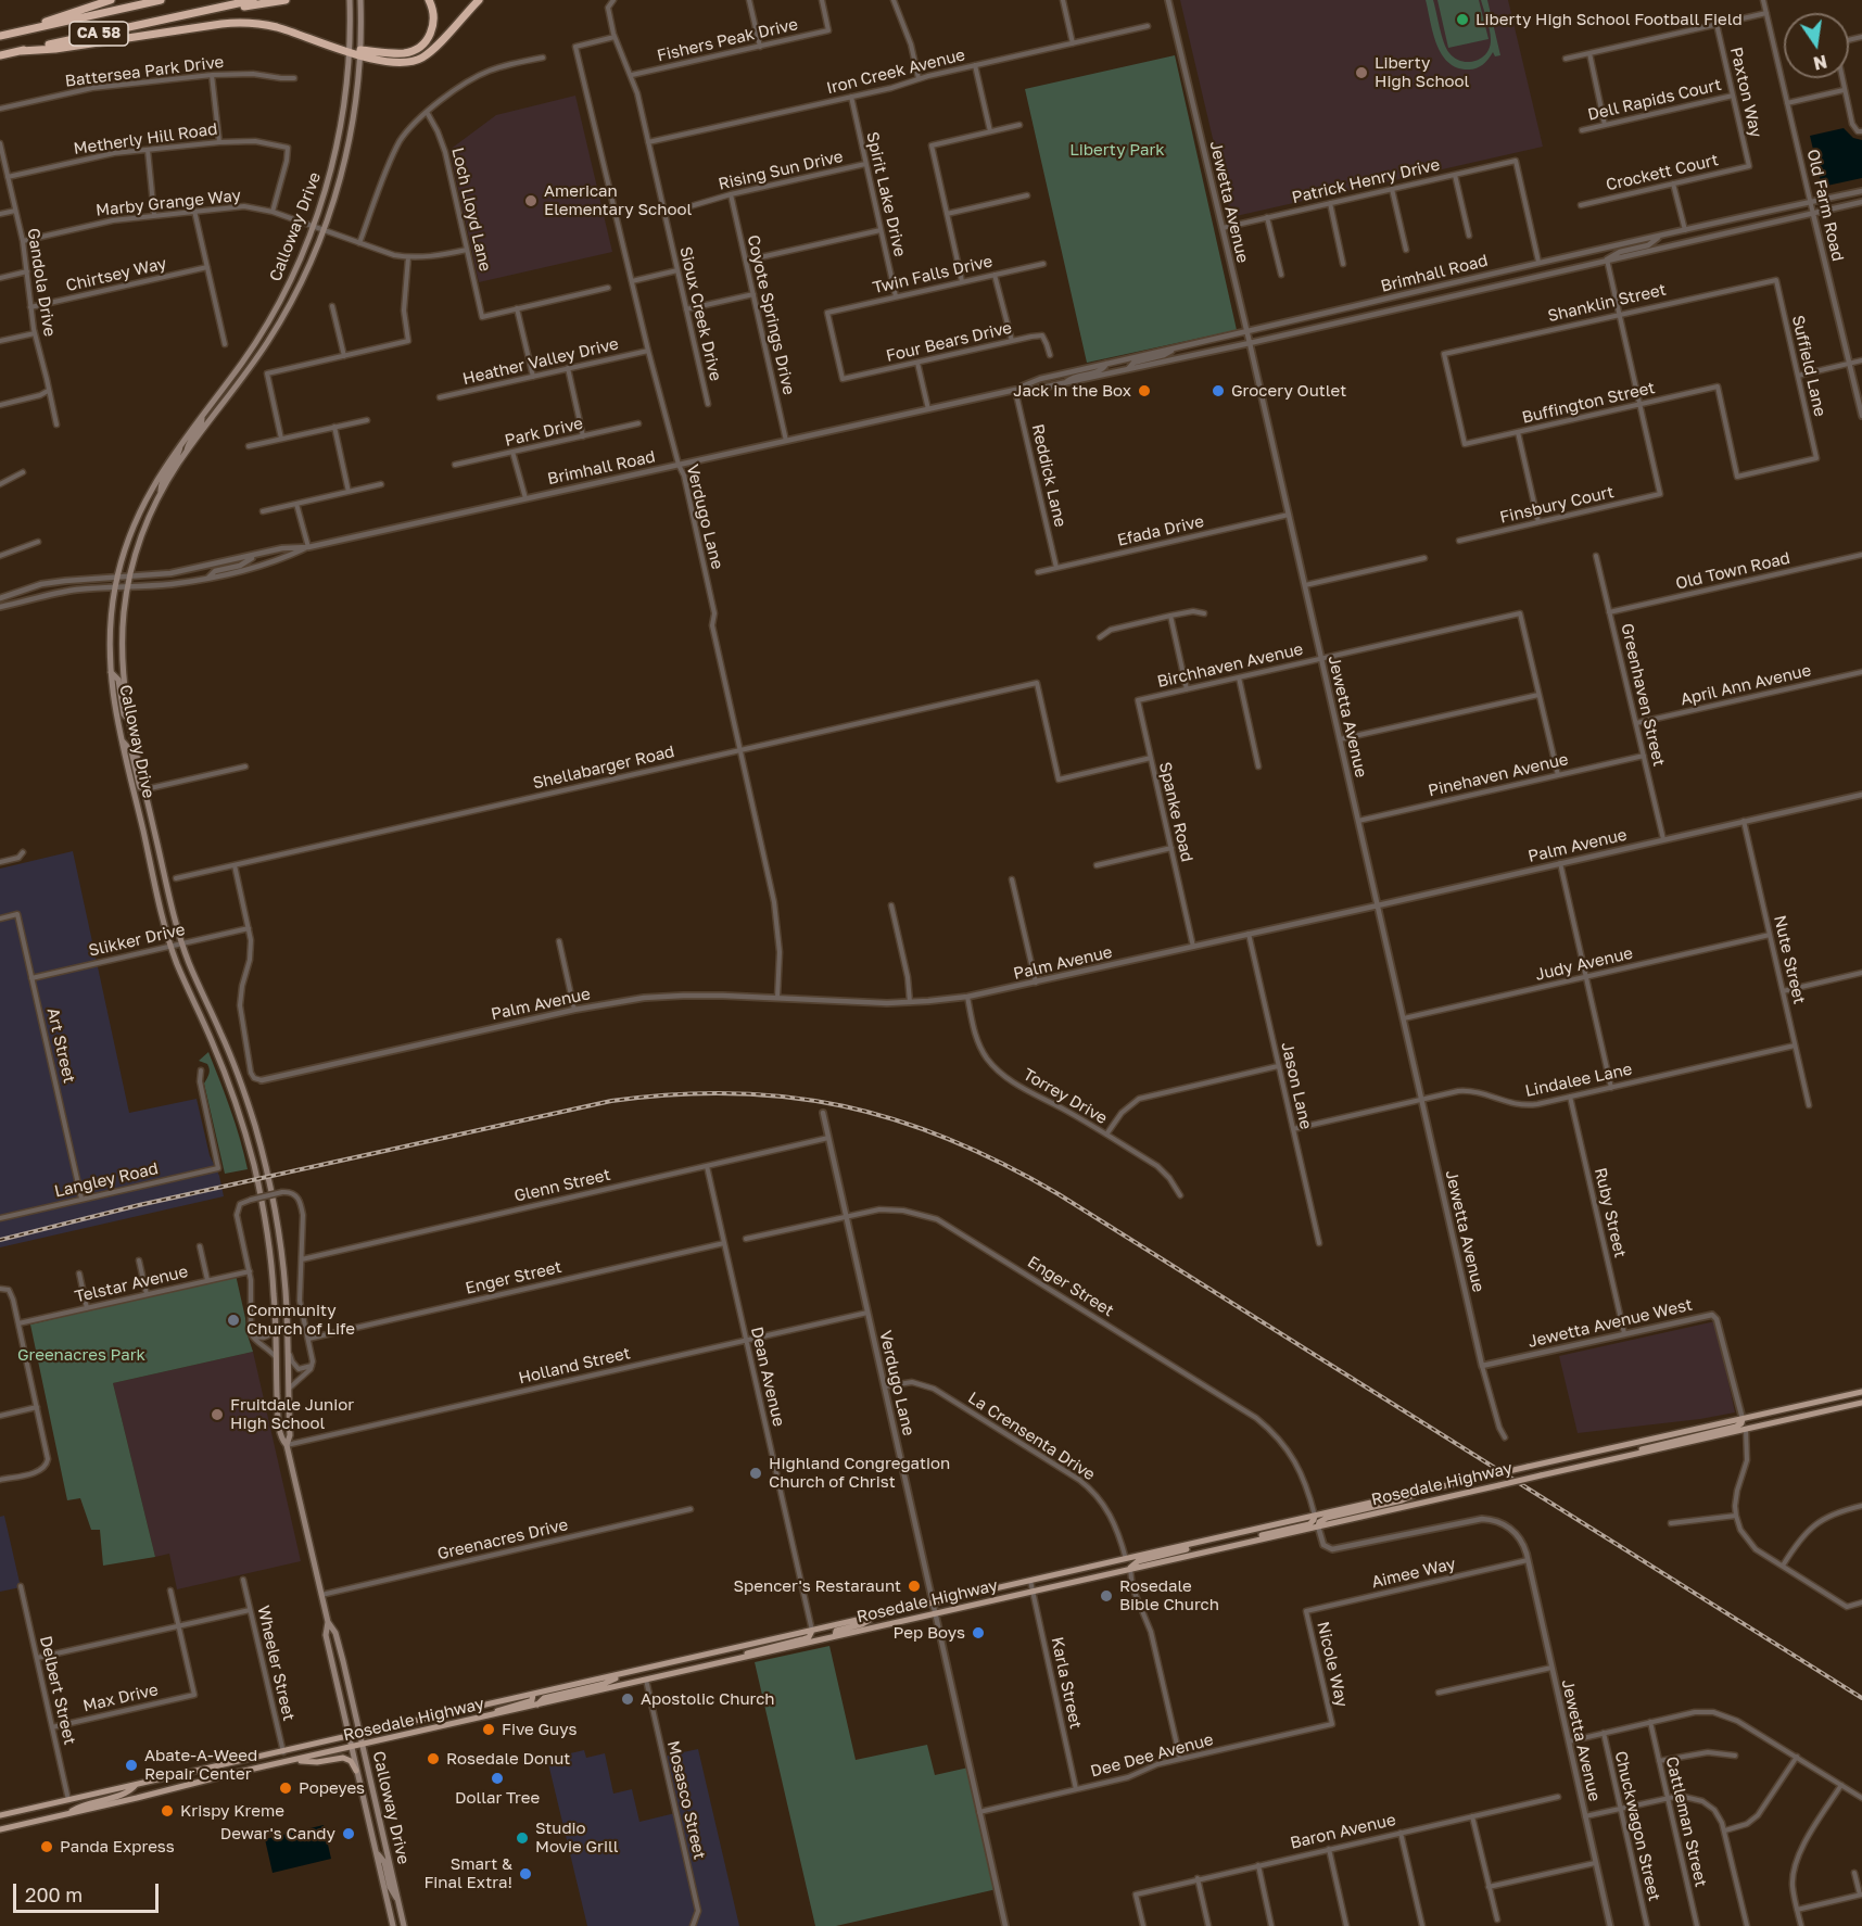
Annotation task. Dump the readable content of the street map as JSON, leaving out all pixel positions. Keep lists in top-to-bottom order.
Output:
{
  "streets": {
    "highway": ["CA 58"],
    "main road": ["Calloway Drive", "Rosedale Highway"],
    "street": [
      "Fishers Peak Drive",
      "Battersea Park Drive",
      "Iron Creek Avenue",
      "Paxton Way",
      "Dell Rapids Court",
      "Metherly Hill Road",
      "Rising Sun Drive",
      "Crockett Court",
      "Patrick Henry Drive",
      "Spirit Lake Drive",
      "Jewetta Avenue",
      "Marby Grange Way",
      "Old Farm Road",
      "Loch Lloyd Lane",
      "Brimhall Road",
      "Chirtsey Way",
      "Twin Falls Drive",
      "Gandola Drive",
      "Shanklin Street",
      "Sioux Creek Drive",
      "Coyote Springs Drive",
      "Four Bears Drive",
      "Heather Valley Drive",
      "Suffield Lane",
      "Buffington Street",
      "Park Drive",
      "Reddick Lane",
      "Finsbury Court",
      "Verdugo Lane",
      "Efada Drive",
      "Old Town Road",
      "Birchhaven Avenue",
      "April Ann Avenue",
      "Greenhaven Street",
      "Shellabarger Road",
      "Pinehaven Avenue",
      "Spanke Road",
      "Palm Avenue",
      "Slikker Drive",
      "Nute Street",
      "Judy Avenue",
      "Art Street",
      "Lindalee Lane",
      "Jason Lane",
      "Torrey Drive",
      "Langley Road",
      "Glenn Street",
      "Ruby Street",
      "Enger Street",
      "Telstar Avenue",
      "Jewetta Avenue West",
      "Holland Street",
      "Dean Avenue",
      "La Crensenta Drive",
      "Greenacres Drive",
      "Aimee Way",
      "Wheeler Street",
      "Nicole Way",
      "Karla Street",
      "Delbert Street",
      "Max Drive",
      "Dee Dee Avenue",
      "Mosasco Street",
      "Cattleman Street",
      "Chuckwagon Street",
      "Baron Avenue"
    ]
  },
  "crossings": [
    ["Fishers Peak Drive", "Sioux Creek Drive"],
    ["Iron Creek Avenue", "Spirit Lake Drive"],
    ["Iron Creek Avenue", "Sioux Creek Drive"],
    ["Paxton Way", "Dell Rapids Court"],
    ["Paxton Way", "Crockett Court"],
    ["Metherly Hill Road", "Marby Grange Way"],
    ["Metherly Hill Road", "Gandola Drive"],
    ["Rising Sun Drive", "Spirit Lake Drive"],
    ["Rising Sun Drive", "Sioux Creek Drive"],
    ["Rising Sun Drive", "Coyote Springs Drive"],
    ["Patrick Henry Drive", "Jewetta Avenue"],
    ["Patrick Henry Drive", "Brimhall Road"],
    ["Spirit Lake Drive", "Twin Falls Drive"],
    ["Jewetta Avenue", "Brimhall Road"],
    ["Jewetta Avenue", "Efada Drive"],
    ["Jewetta Avenue", "Birchhaven Avenue"],
    ["Jewetta Avenue", "Pinehaven Avenue"],
    ["Jewetta Avenue", "Palm Avenue"],
    ["Jewetta Avenue", "Judy Avenue"],
    ["Jewetta Avenue", "Lindalee Lane"],
    ["Jewetta Avenue", "Jewetta Avenue West"],
    ["Jewetta Avenue", "Rosedale Highway"],
    ["Jewetta Avenue", "Aimee Way"],
    ["Marby Grange Way", "Loch Lloyd Lane"],
    ["Marby Grange Way", "Calloway Drive"],
    ["Marby Grange Way", "Gandola Drive"],
    ["Old Farm Road", "Brimhall Road"],
    ["Calloway Drive", "Brimhall Road"],
    ["Calloway Drive", "Slikker Drive"],
    ["Calloway Drive", "Holland Street"],
    ["Calloway Drive", "Rosedale Highway"],
    ["Calloway Drive", "Greenacres Drive"],
    ["Brimhall Road", "Coyote Springs Drive"],
    ["Brimhall Road", "Reddick Lane"],
    ["Brimhall Road", "Verdugo Lane"],
    ["Chirtsey Way", "Gandola Drive"],
    ["Twin Falls Drive", "Four Bears Drive"],
    ["Shanklin Street", "Suffield Lane"],
    ["Shanklin Street", "Buffington Street"],
    ["Sioux Creek Drive", "Verdugo Lane"],
    ["Heather Valley Drive", "Verdugo Lane"],
    ["Suffield Lane", "Buffington Street"],
    ["Buffington Street", "Finsbury Court"],
    ["Reddick Lane", "Efada Drive"],
    ["Verdugo Lane", "Shellabarger Road"],
    ["Verdugo Lane", "Palm Avenue"],
    ["Verdugo Lane", "Glenn Street"],
    ["Verdugo Lane", "Enger Street"],
    ["Verdugo Lane", "Holland Street"],
    ["Verdugo Lane", "La Crensenta Drive"],
    ["Verdugo Lane", "Rosedale Highway"],
    ["Verdugo Lane", "Dee Dee Avenue"],
    ["Old Town Road", "Greenhaven Street"],
    ["Birchhaven Avenue", "Spanke Road"],
    ["April Ann Avenue", "Greenhaven Street"],
    ["Greenhaven Street", "Pinehaven Avenue"],
    ["Greenhaven Street", "Palm Avenue"],
    ["Shellabarger Road", "Spanke Road"],
    ["Spanke Road", "Palm Avenue"],
    ["Palm Avenue", "Nute Street"],
    ["Palm Avenue", "Jason Lane"],
    ["Palm Avenue", "Torrey Drive"],
    ["Slikker Drive", "Art Street"],
    ["Nute Street", "Judy Avenue"],
    ["Nute Street", "Lindalee Lane"],
    ["Art Street", "Langley Road"],
    ["Lindalee Lane", "Jason Lane"],
    ["Lindalee Lane", "Ruby Street"],
    ["Glenn Street", "Dean Avenue"],
    ["Ruby Street", "Jewetta Avenue West"],
    ["Enger Street", "Dean Avenue"],
    ["Enger Street", "Rosedale Highway"],
    ["Jewetta Avenue West", "Rosedale Highway"],
    ["Holland Street", "Dean Avenue"],
    ["Dean Avenue", "Rosedale Highway"],
    ["La Crensenta Drive", "Rosedale Highway"],
    ["Rosedale Highway", "Wheeler Street"],
    ["Rosedale Highway", "Karla Street"],
    ["Rosedale Highway", "Delbert Street"],
    ["Rosedale Highway", "Mosasco Street"],
    ["Aimee Way", "Nicole Way"],
    ["Nicole Way", "Dee Dee Avenue"],
    ["Karla Street", "Dee Dee Avenue"],
    ["Delbert Street", "Max Drive"]
  ],
  "parks": ["Liberty Park", "Greenacres Park"],
  "places": [
    "Liberty High School Football Field",
    "Liberty High School",
    "American Elementary School",
    "Jack in the Box",
    "Grocery Outlet",
    "Community Church of Life",
    "Fruitdale Junior High School",
    "Highland Congregation Church of Christ",
    "Spencer's Restaraunt",
    "Rosedale Bible Church",
    "Pep Boys",
    "Apostolic Church",
    "Five Guys",
    "Rosedale Donut",
    "Abate-A-Weed Repair Center",
    "Dollar Tree",
    "Popeyes",
    "Krispy Kreme",
    "Dewar's Candy",
    "Studio Movie Grill",
    "Panda Express",
    "Smart & Final Extra!"
  ],
  "scale_bar": "200 m",
  "north": "bottom"
}
